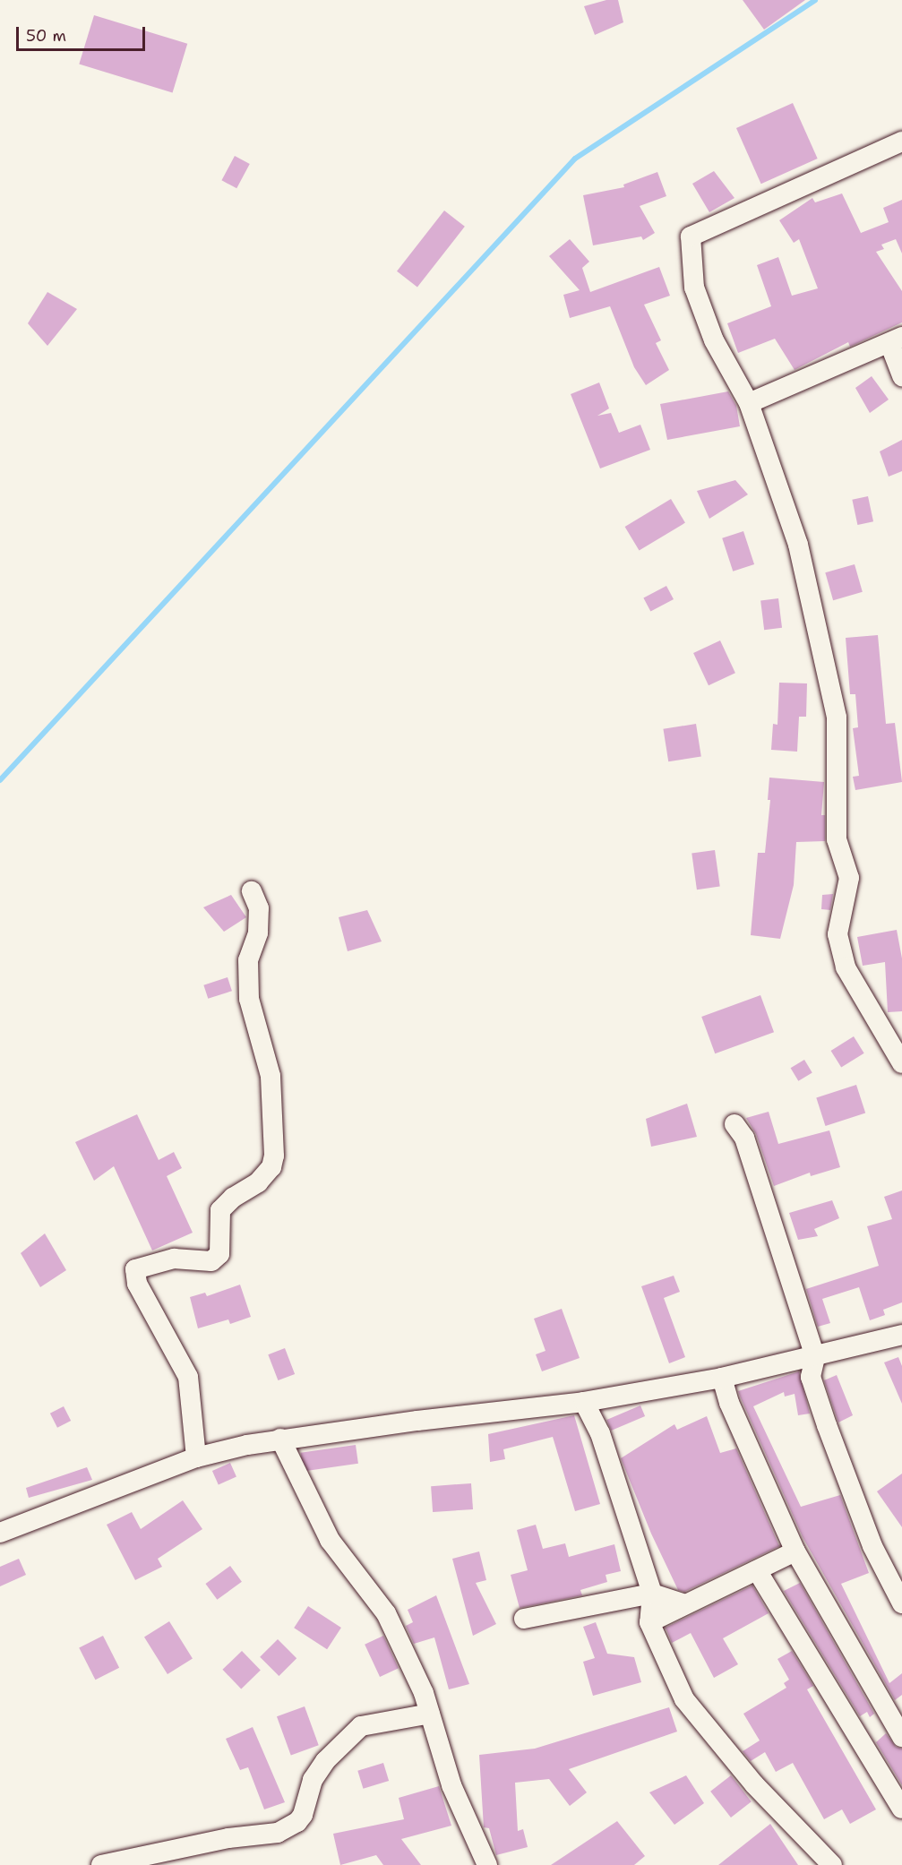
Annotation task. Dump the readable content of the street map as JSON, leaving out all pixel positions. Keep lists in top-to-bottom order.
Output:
{
  "scale_bar": "50 m"
}
